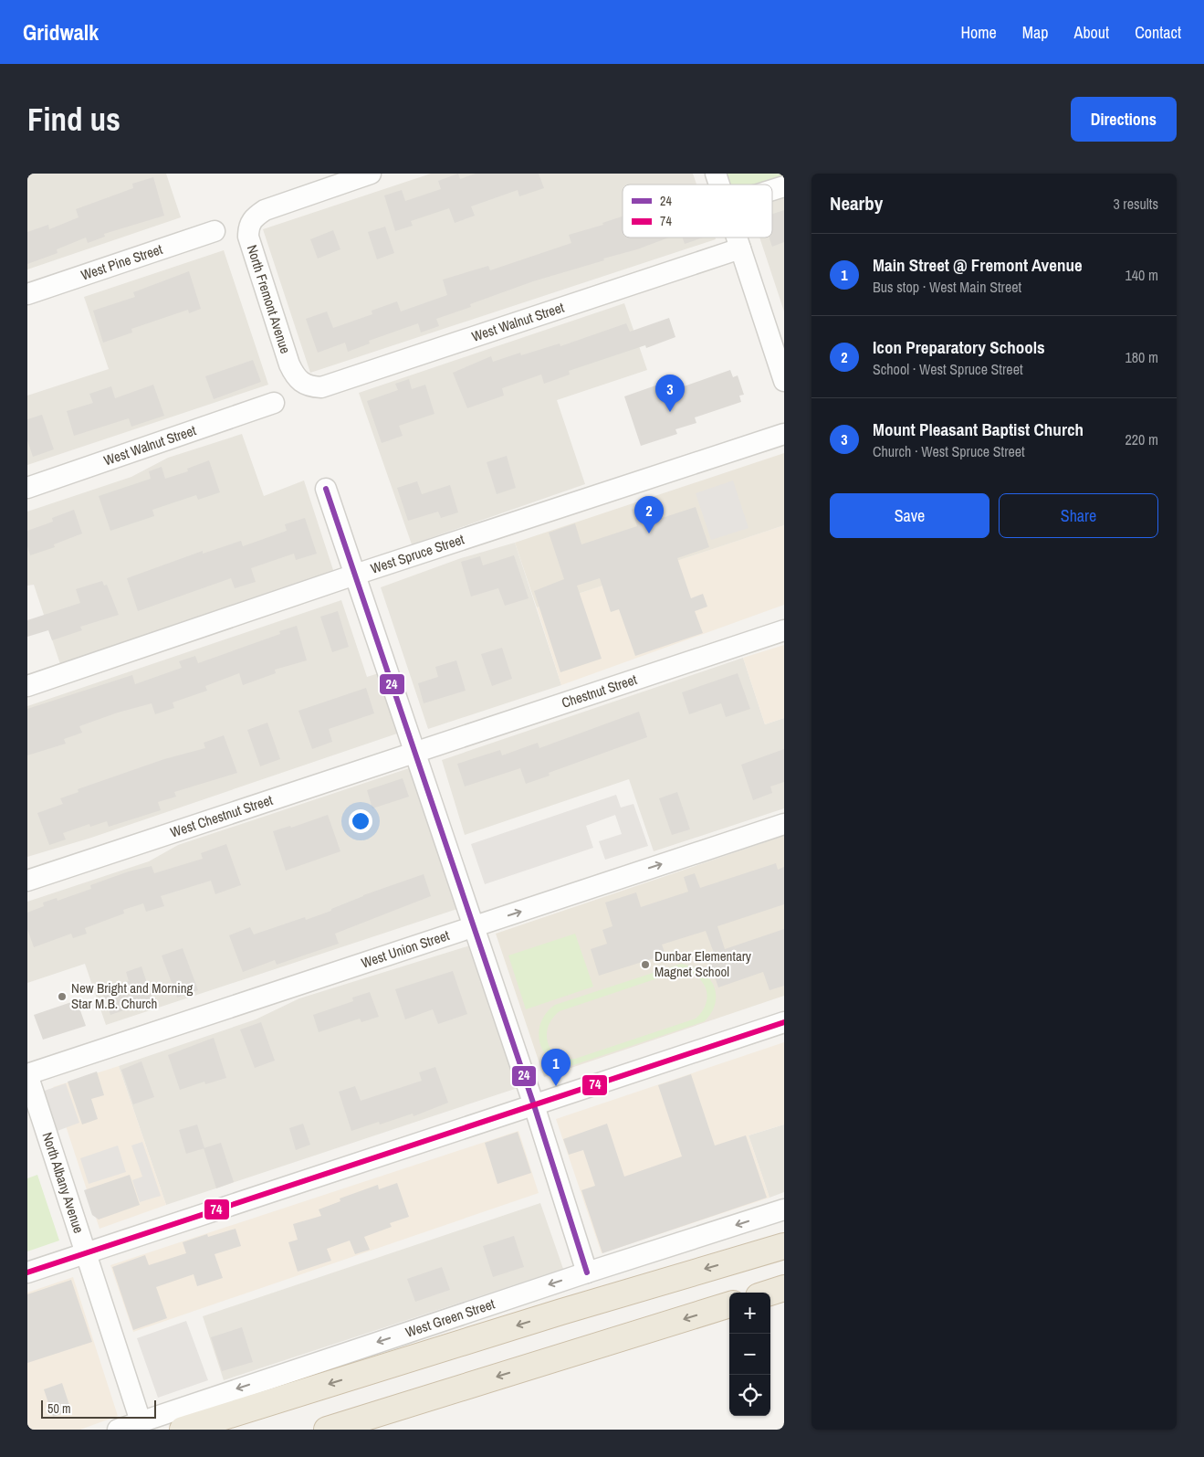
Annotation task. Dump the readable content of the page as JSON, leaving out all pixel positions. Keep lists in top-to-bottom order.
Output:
{
  "streets": {
    "street": [
      "West Pine Street",
      "North Fremont Avenue",
      "West Walnut Street",
      "West Spruce Street",
      "Chestnut Street",
      "West Chestnut Street",
      "West Union Street",
      "North Albany Avenue",
      "West Green Street"
    ]
  },
  "crossings": [
    ["North Fremont Avenue", "West Walnut Street"],
    ["Chestnut Street", "West Chestnut Street"],
    ["West Union Street", "North Albany Avenue"],
    ["North Albany Avenue", "West Green Street"]
  ],
  "one_way": ["West Union Street"],
  "places": ["Dunbar Elementary Magnet School", "New Bright and Morning Star M.B. Church"],
  "lines": ["transit line 24", "transit line 74"],
  "legend": ["24", "74"],
  "scale_bar": "50 m",
  "page": {
    "header": "Gridwalk",
    "nav": [
      "Home",
      "Map",
      "About",
      "Contact"
    ],
    "buttons": [
      "Directions",
      ["Save", "Share"]
    ],
    "title": "Find us",
    "heading": ["Nearby", "3 results"],
    "list": [
      {
        "mark": "1",
        "name": "Main Street @ Fremont Avenue",
        "note": "Bus stop · West Main Street",
        "value": "140 m"
      },
      {
        "mark": "2",
        "name": "Icon Preparatory Schools",
        "note": "School · West Spruce Street",
        "value": "180 m"
      },
      {
        "mark": "3",
        "name": "Mount Pleasant Baptist Church",
        "note": "Church · West Spruce Street",
        "value": "220 m"
      }
    ],
    "pins": ["3", "2", "1"],
    "map_buttons": ["+", "−"],
    "scale": "50 m"
  }
}
